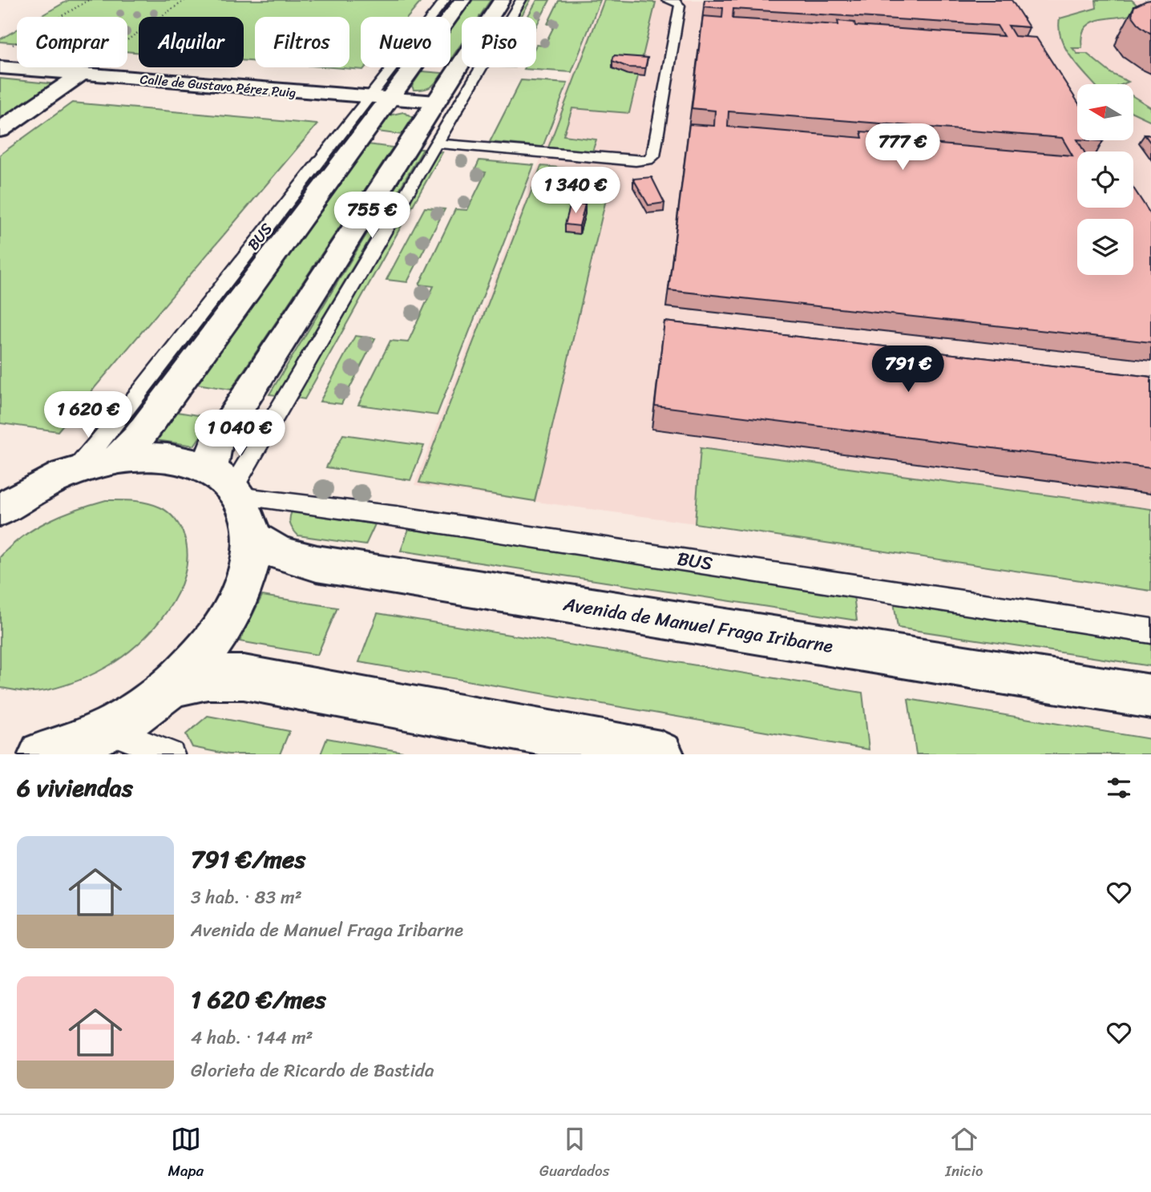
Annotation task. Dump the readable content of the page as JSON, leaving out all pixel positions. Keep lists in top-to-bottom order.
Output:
{
  "streets": {
    "street": ["Calle de Gustavo Pérez Puig", "Avenida de Manuel Fraga Iribarne"],
    "lane": ["BUS"]
  },
  "crossings": [
    ["Calle de Gustavo Pérez Puig", "BUS"]
  ],
  "north": "left",
  "page": {
    "chip": [
      "Comprar",
      "Alquilar",
      "Filtros",
      "Nuevo",
      "Piso"
    ],
    "price": [
      "777 €",
      "1 340 €",
      "755 €",
      "791 €",
      "1 620 €",
      "1 040 €"
    ],
    "heading": "6 viviendas",
    "list": [
      {
        "name": "791 €/mes",
        "note": "3 hab. · 83 m² · Avenida de Manuel Fraga Iribarne"
      },
      {
        "name": "1 620 €/mes",
        "note": "4 hab. · 144 m² · Glorieta de Ricardo de Bastida"
      }
    ],
    "tabs": ["Mapa", "Guardados", "Inicio"]
  }
}
